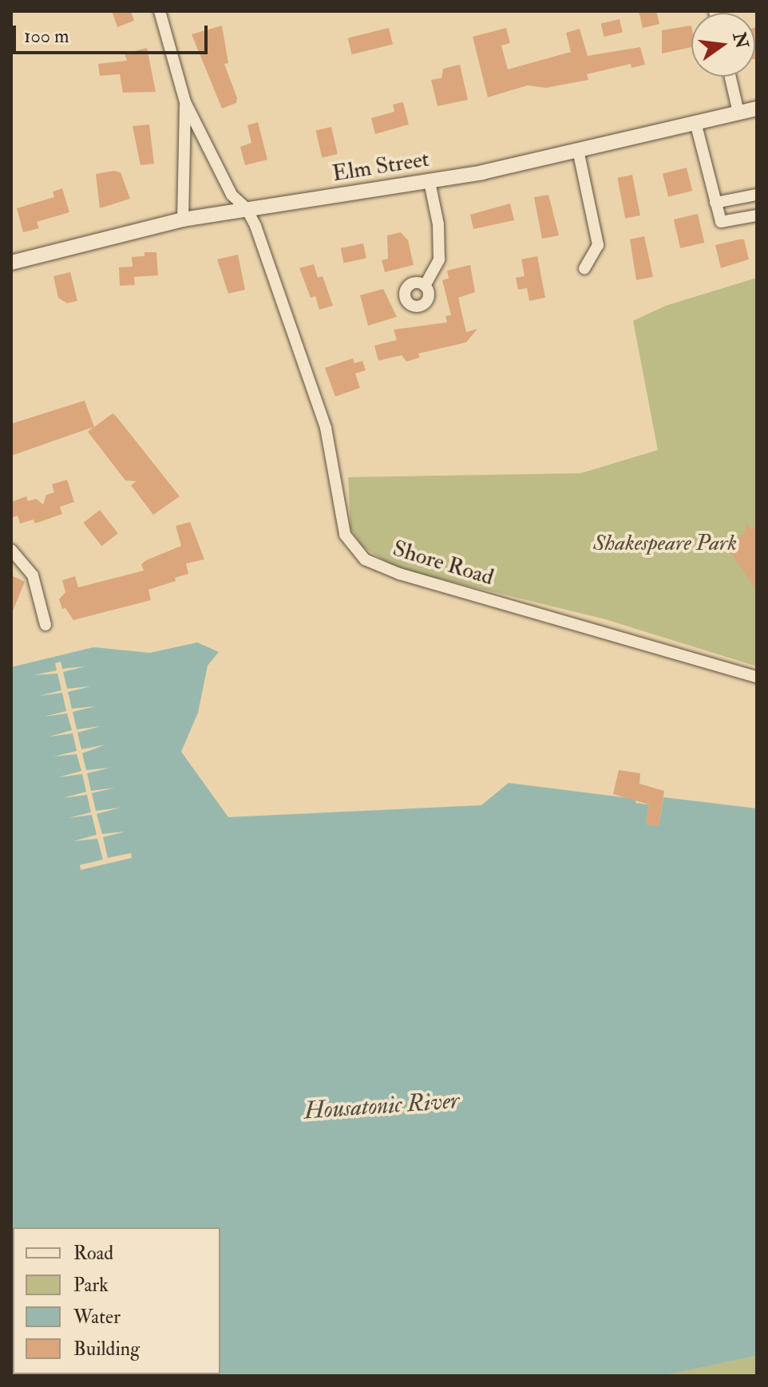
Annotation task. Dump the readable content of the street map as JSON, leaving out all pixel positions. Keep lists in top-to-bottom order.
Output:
{
  "streets": {
    "street": ["Elm Street", "Shore Road"]
  },
  "crossings": [
    ["Elm Street", "Shore Road"]
  ],
  "water": ["Housatonic River"],
  "parks": ["Shakespeare Park"],
  "legend": [
    "Road",
    "Park",
    "Water",
    "Building"
  ],
  "scale_bar": "100 m",
  "north": "right"
}
